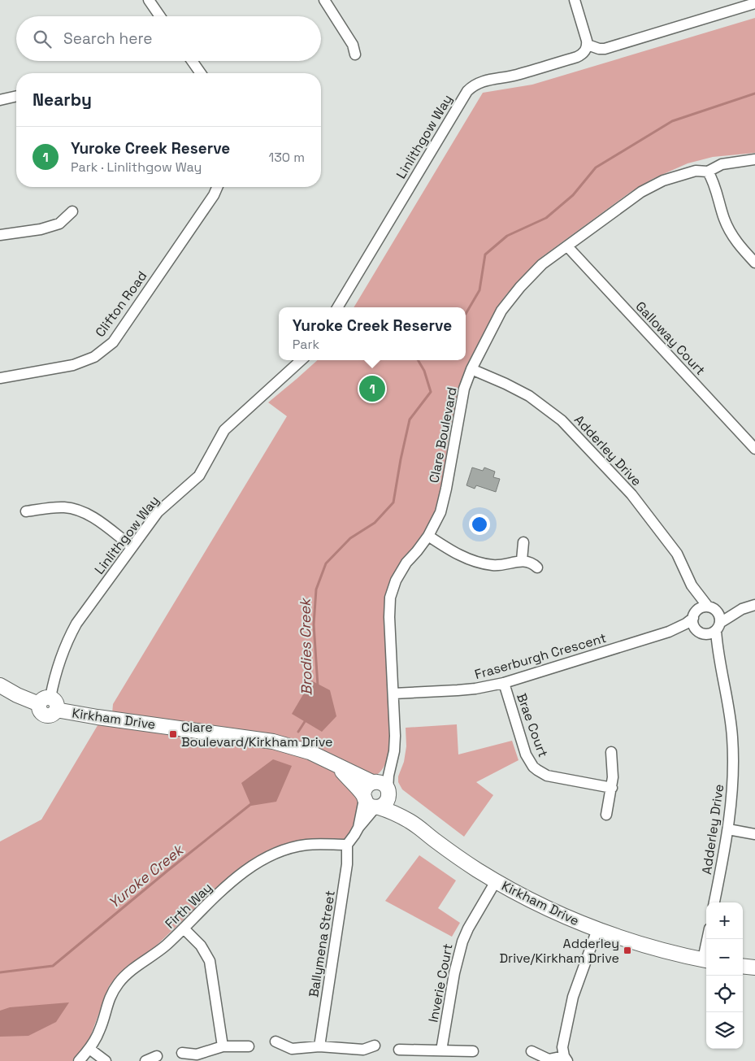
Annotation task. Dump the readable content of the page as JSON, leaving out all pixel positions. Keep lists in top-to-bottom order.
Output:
{
  "streets": {
    "street": [
      "Linlithgow Way",
      "Clifton Road",
      "Galloway Court",
      "Clare Boulevard",
      "Adderley Drive",
      "Fraserburgh Crescent",
      "Kirkham Drive",
      "Brae Court",
      "Firth Way",
      "Ballymena Street",
      "Inverie Court"
    ]
  },
  "crossings": [
    ["Linlithgow Way", "Kirkham Drive"],
    ["Galloway Court", "Clare Boulevard"],
    ["Clare Boulevard", "Adderley Drive"],
    ["Clare Boulevard", "Fraserburgh Crescent"],
    ["Clare Boulevard", "Kirkham Drive"],
    ["Adderley Drive", "Fraserburgh Crescent"],
    ["Fraserburgh Crescent", "Brae Court"],
    ["Kirkham Drive", "Inverie Court"],
    ["Firth Way", "Ballymena Street"]
  ],
  "water": ["Brodies Creek", "Yuroke Creek"],
  "places": {
    "transit": ["Clare Boulevard/Kirkham Drive", "Adderley Drive/Kirkham Drive"]
  },
  "page": {
    "search": "Search here",
    "heading": "Nearby",
    "list": [
      {
        "mark": "1",
        "name": "Yuroke Creek Reserve",
        "note": "Park · Linlithgow Way",
        "value": "130 m"
      }
    ],
    "popup": ["Yuroke Creek Reserve", "Park"],
    "pins": "1",
    "map_buttons": ["+", "−"]
  }
}
